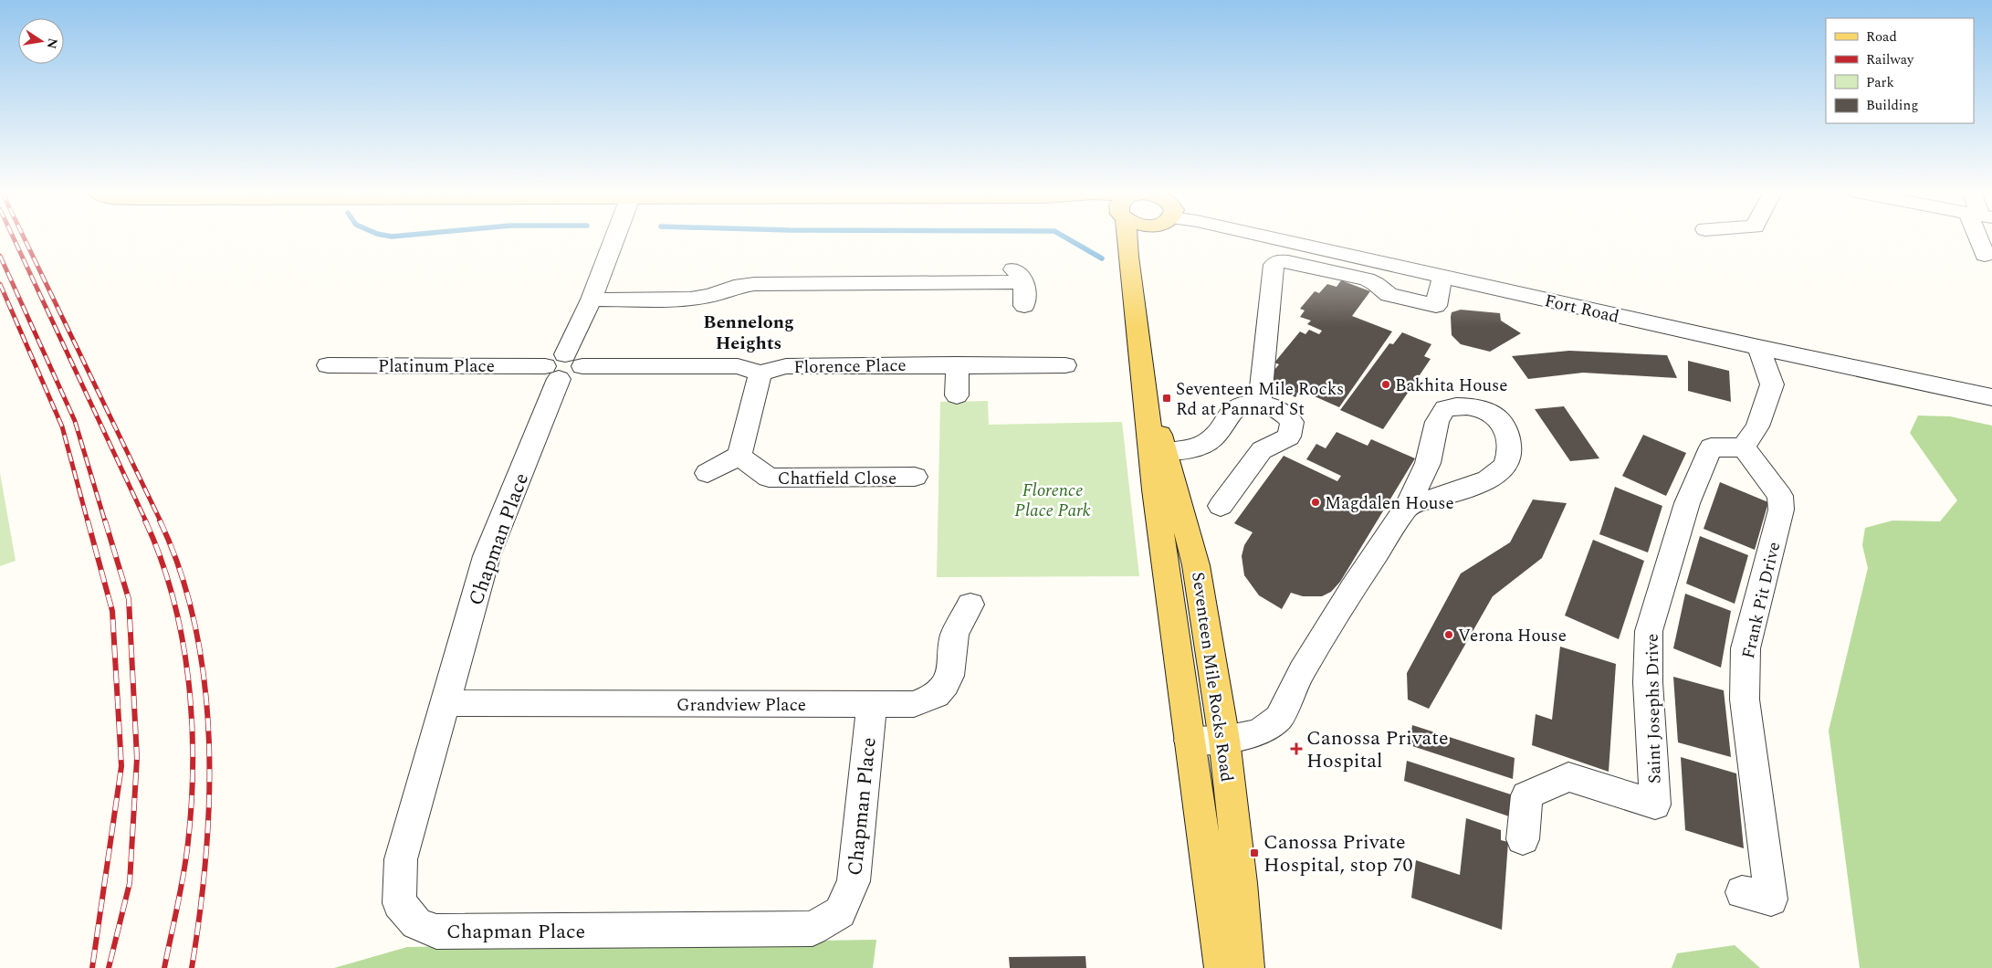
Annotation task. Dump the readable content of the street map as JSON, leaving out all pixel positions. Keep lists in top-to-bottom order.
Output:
{
  "streets": {
    "main road": ["Seventeen Mile Rocks Road"],
    "street": [
      "Fort Road",
      "Platinum Place",
      "Florence Place",
      "Chatfield Close",
      "Chapman Place",
      "Frank Pit Drive",
      "Grandview Place",
      "Saint Josephs Drive"
    ]
  },
  "crossings": [
    ["Platinum Place", "Chapman Place"],
    ["Chapman Place", "Grandview Place"],
    ["Frank Pit Drive", "Saint Josephs Drive"]
  ],
  "districts": ["Bennelong Heights"],
  "parks": ["Florence Place Park"],
  "places": {
    "other": ["Bakhita House", "Magdalen House", "Verona House"],
    "transit": ["Seventeen Mile Rocks Rd at Pannard St", "Canossa Private Hospital, stop 70"],
    "health": ["Canossa Private Hospital"]
  },
  "legend": [
    "Road",
    "Railway",
    "Park",
    "Building"
  ],
  "north": "right"
}
